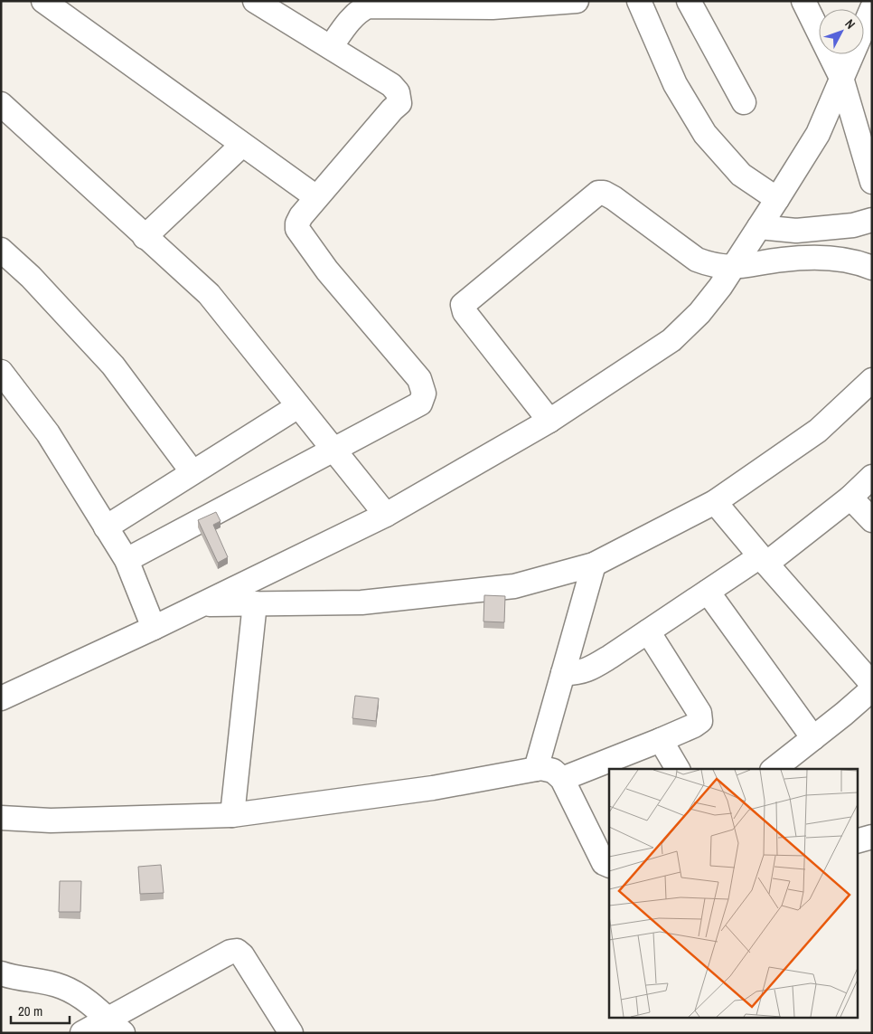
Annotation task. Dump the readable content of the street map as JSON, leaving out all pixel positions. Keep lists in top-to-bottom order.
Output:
{
  "scale_bar": "20 m",
  "north": "top right"
}
